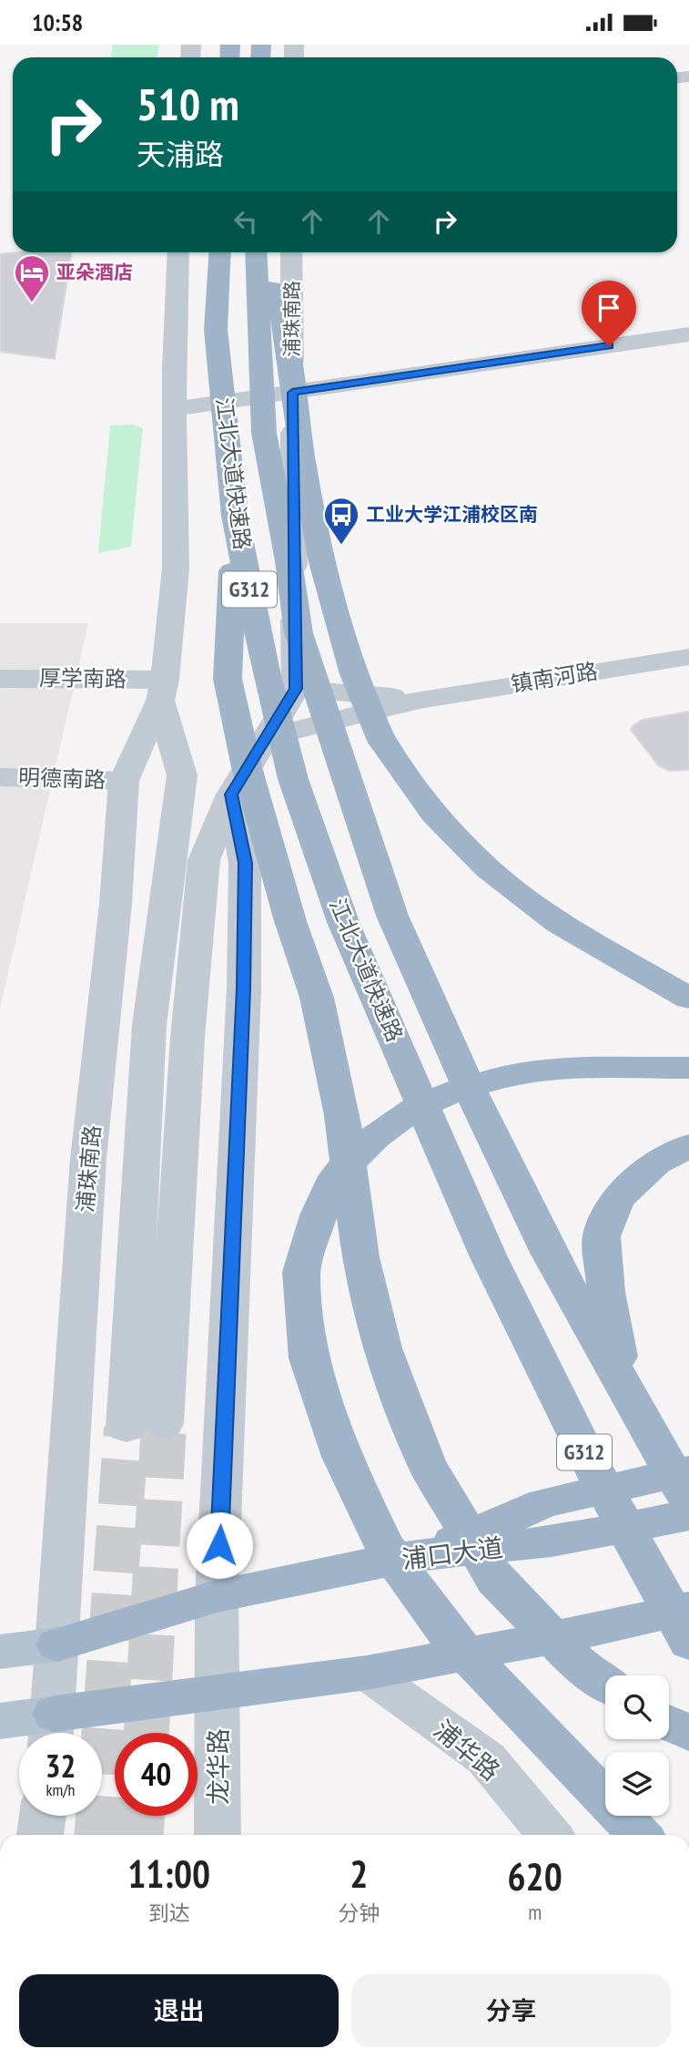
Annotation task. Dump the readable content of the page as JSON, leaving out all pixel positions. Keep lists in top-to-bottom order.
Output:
{
  "streets": {
    "highway": ["江北大道快速路", "G312", "浦口大道"],
    "street": [
      "浦珠南路",
      "镇南河路",
      "厚学南路",
      "明德南路",
      "浦华路",
      "龙华路"
    ]
  },
  "crossings": [
    ["浦珠南路", "厚学南路"],
    ["浦珠南路", "明德南路"],
    ["浦珠南路", "浦口大道"],
    ["浦口大道", "龙华路"]
  ],
  "places": {
    "hotel": ["亚朵酒店"],
    "bus stop": ["工业大学江浦校区南"]
  },
  "page": {
    "status": "10:58",
    "turn": ["510 m", "天浦路"],
    "speed": "32 km/h",
    "limit": "40",
    "eta": [
      "11:00",
      "到达",
      "2",
      "分钟",
      "620",
      "m"
    ],
    "buttons": ["退出", "分享"]
  }
}
